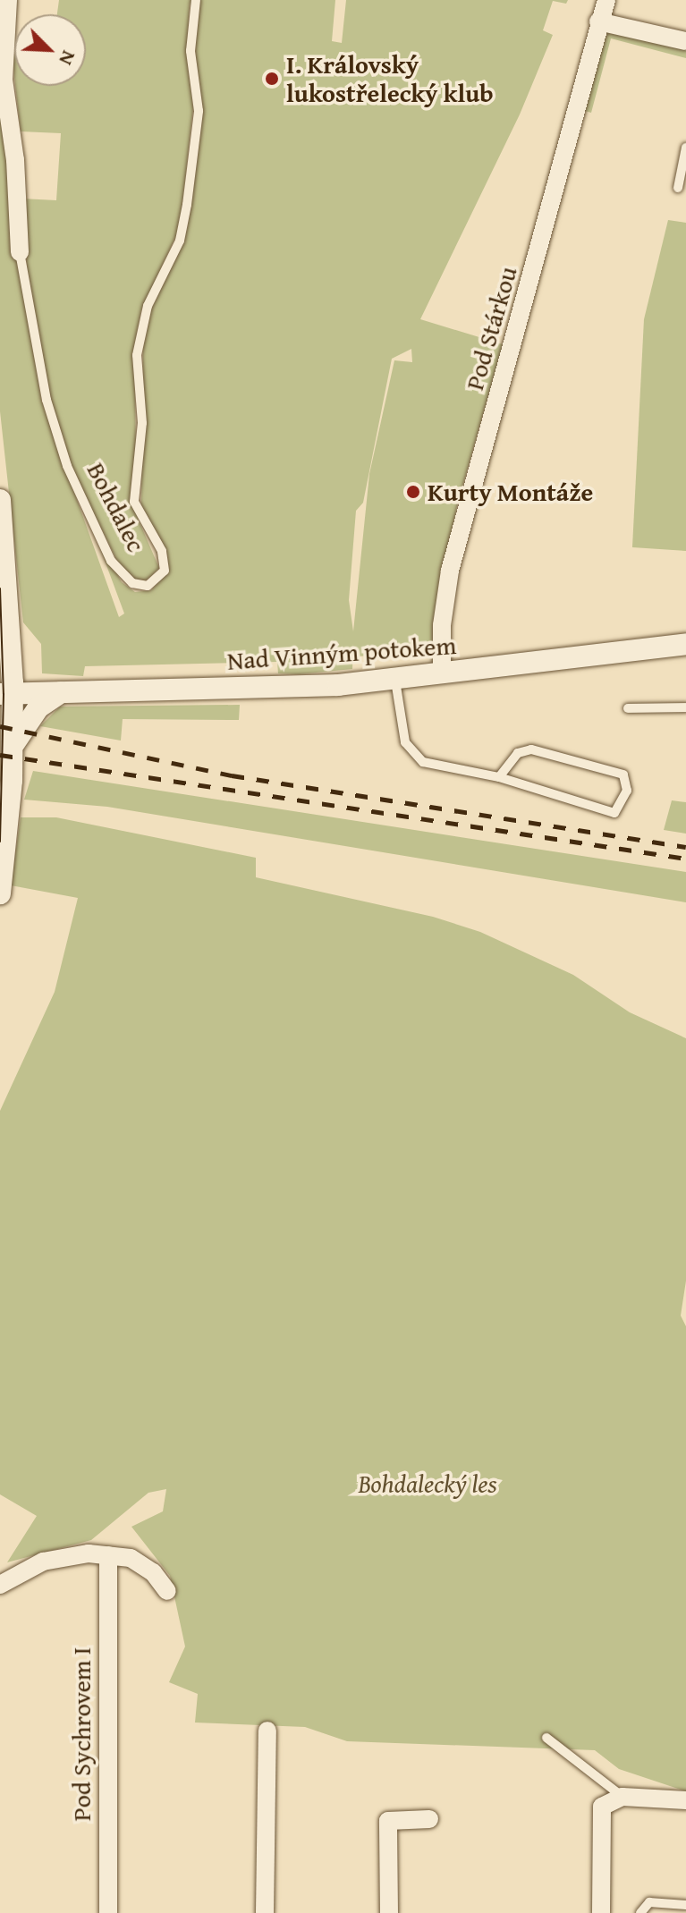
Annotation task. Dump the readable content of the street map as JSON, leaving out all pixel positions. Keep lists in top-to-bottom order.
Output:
{
  "streets": {
    "street": [
      "Pod Stárkou",
      "Bohdalec",
      "Nad Vinným potokem",
      "Pod Sychrovem Ⅰ"
    ]
  },
  "crossings": [
    ["Pod Stárkou", "Nad Vinným potokem"]
  ],
  "parks": ["Bohdalecký les"],
  "places": ["I. Královský lukostřelecký klub", "Kurty Montáže"],
  "north": "bottom right"
}
